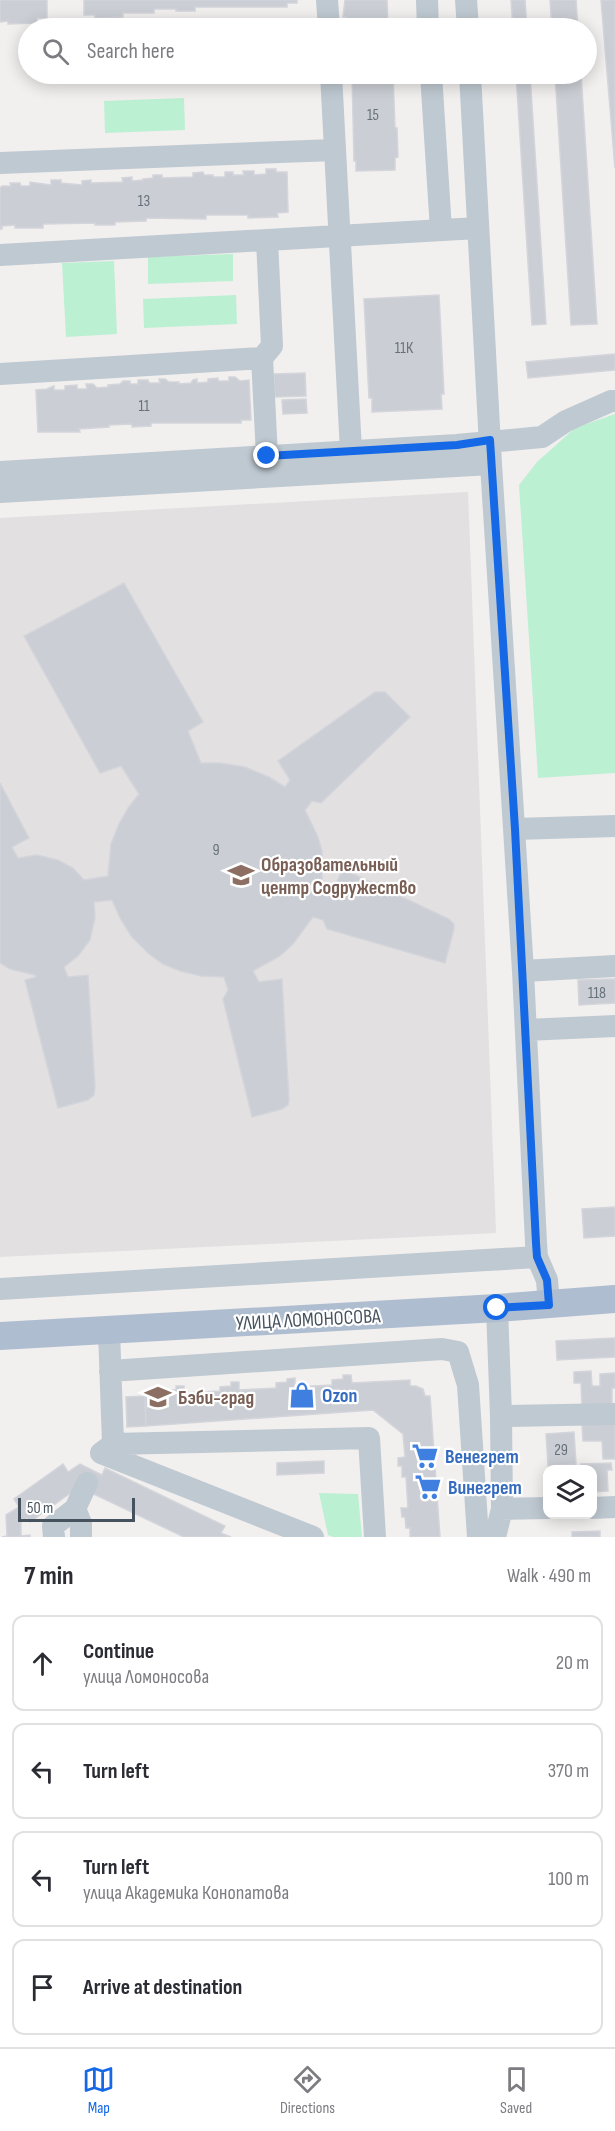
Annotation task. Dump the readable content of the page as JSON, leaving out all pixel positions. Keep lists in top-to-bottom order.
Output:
{
  "streets": {
    "main road": ["УЛИЦА ЛОМОНОСОВА"]
  },
  "places": {
    "school or university": ["Образовательный центр Содружество", "Бэби-град"],
    "shop": ["Ozon"],
    "supermarket": ["Венегрет", "Винегрет"]
  },
  "house_numbers": [
    "15",
    "13",
    "11К",
    "11",
    "9",
    "118",
    "29"
  ],
  "scale_bar": "50 m",
  "page": {
    "search": "Search here",
    "scale": "50 m",
    "heading": ["7 min", "Walk · 490 m"],
    "list": [
      ["Continue", "улица Ломоносова", "20 m"],
      ["Turn left", "370 m"],
      ["Turn left", "улица Академика Конопатова", "100 m"],
      "Arrive at destination"
    ],
    "nav": ["Map", "Directions", "Saved"]
  }
}
